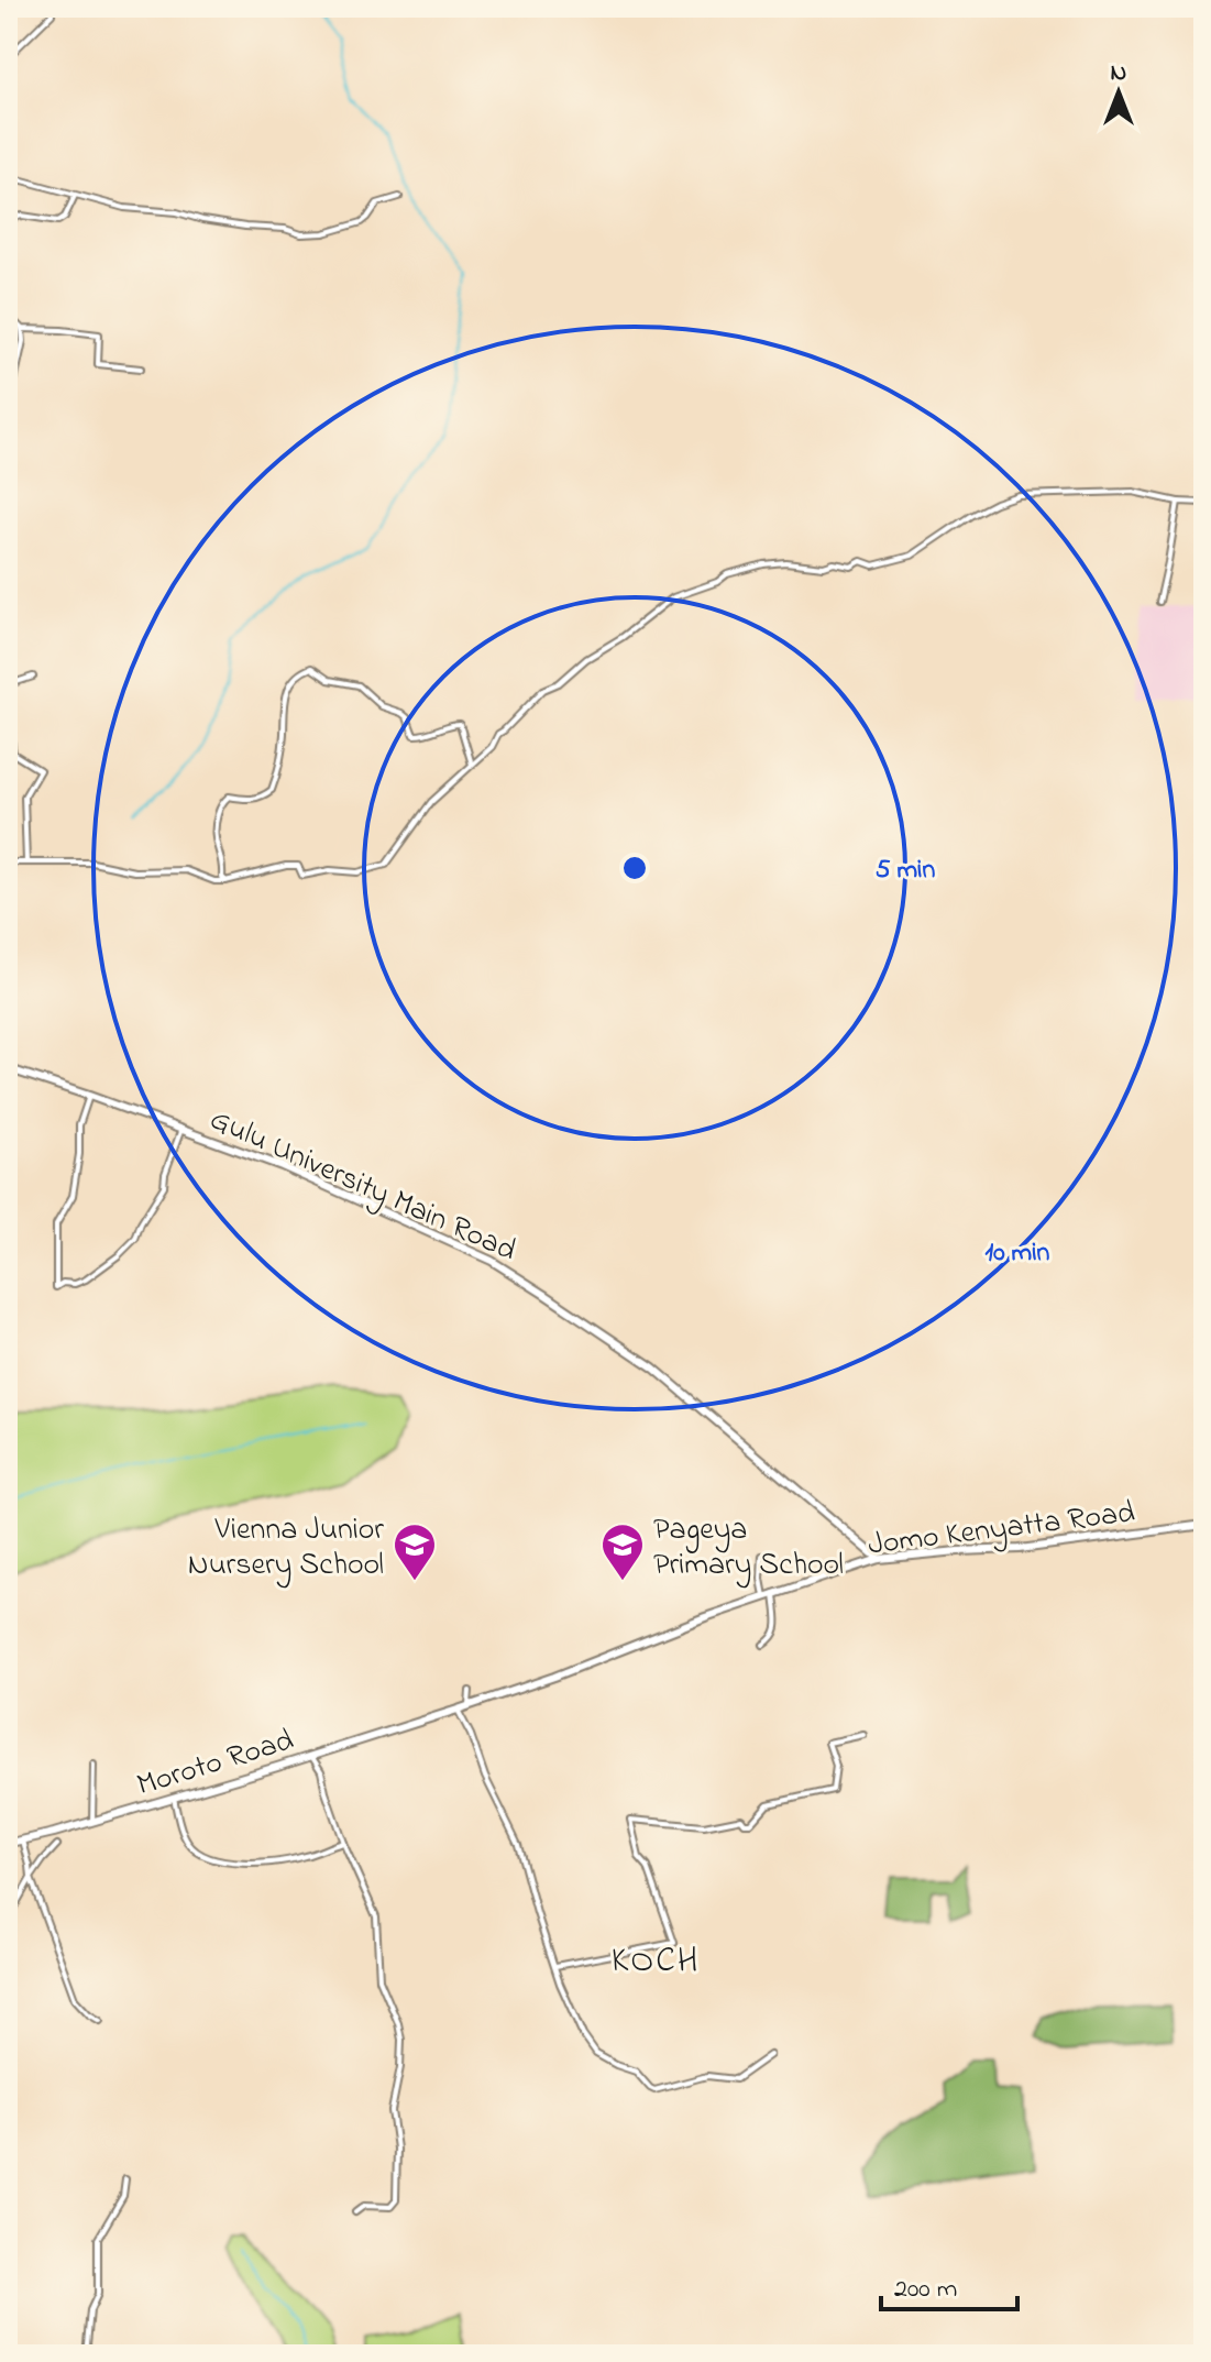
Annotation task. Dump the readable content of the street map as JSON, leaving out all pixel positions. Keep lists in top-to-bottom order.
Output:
{
  "streets": {
    "main road": ["Gulu University Main Road", "Jomo Kenyatta Road", "Moroto Road"]
  },
  "crossings": [
    ["Gulu University Main Road", "Jomo Kenyatta Road"],
    ["Jomo Kenyatta Road", "Moroto Road"]
  ],
  "districts": ["KOCH"],
  "places": {
    "school or university": ["Vienna Junior Nursery School", "Pageya Primary School"]
  },
  "scale_bar": "200 m",
  "north": "top",
  "rings": ["5 min", "10 min"]
}
